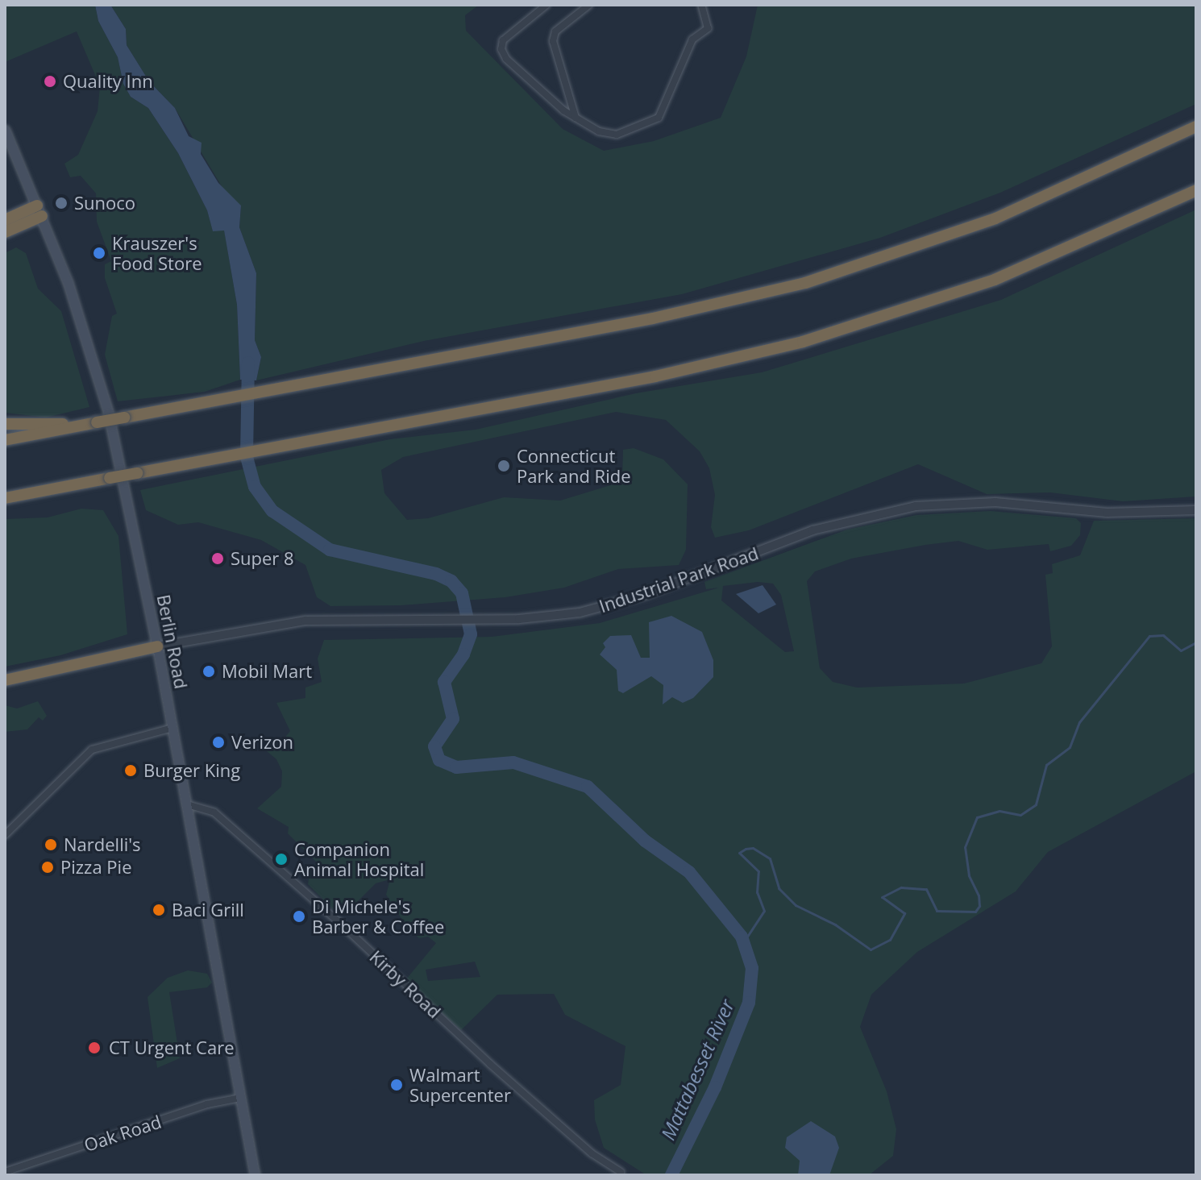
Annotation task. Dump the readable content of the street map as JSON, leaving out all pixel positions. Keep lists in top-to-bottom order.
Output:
{
  "streets": {
    "main road": ["Berlin Road"],
    "street": ["Industrial Park Road", "Kirby Road", "Oak Road"]
  },
  "crossings": [
    ["Industrial Park Road", "Berlin Road"],
    ["Berlin Road", "Kirby Road"],
    ["Berlin Road", "Oak Road"]
  ],
  "water": ["Mattabesset River"],
  "places": [
    "Quality Inn",
    "Sunoco",
    "Krauszer's Food Store",
    "Connecticut Park and Ride",
    "Super 8",
    "Mobil Mart",
    "Verizon",
    "Burger King",
    "Nardelli's",
    "Companion Animal Hospital",
    "Pizza Pie",
    "Baci Grill",
    "Di Michele's Barber & Coffee",
    "CT Urgent Care",
    "Walmart Supercenter"
  ]
}
